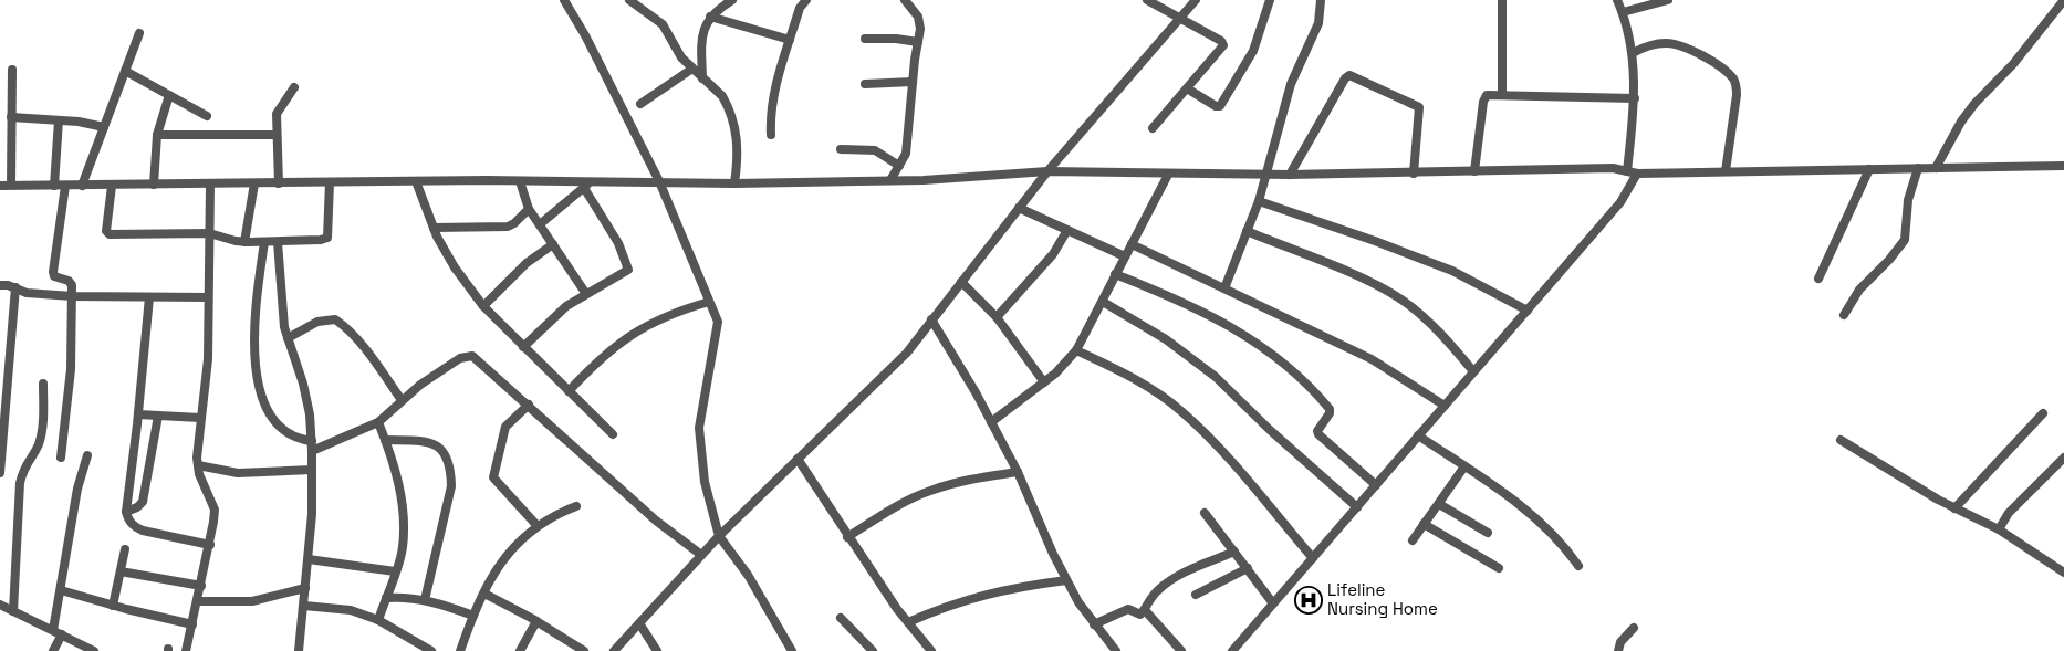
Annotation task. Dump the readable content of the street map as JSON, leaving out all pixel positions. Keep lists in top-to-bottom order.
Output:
{
  "places": {
    "hospital": ["Lifeline Nursing Home"]
  }
}
